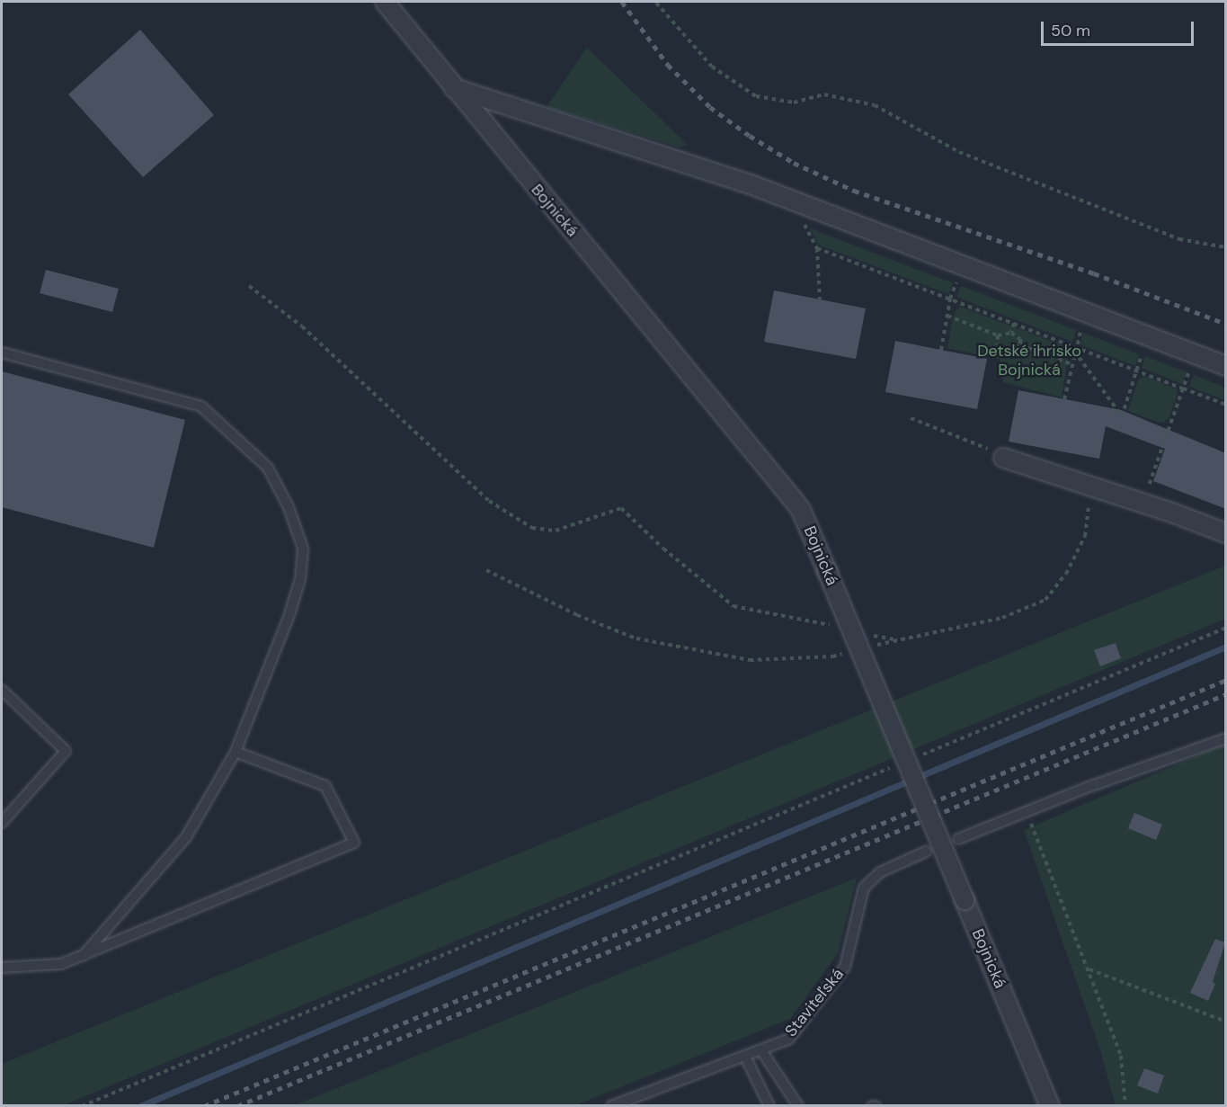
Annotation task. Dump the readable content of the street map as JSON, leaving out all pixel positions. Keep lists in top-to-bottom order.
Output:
{
  "streets": {
    "street": ["Bojnická"],
    "lane": ["Staviteľská"]
  },
  "parks": ["Detské ihrisko Bojnická"],
  "scale_bar": "50 m"
}
